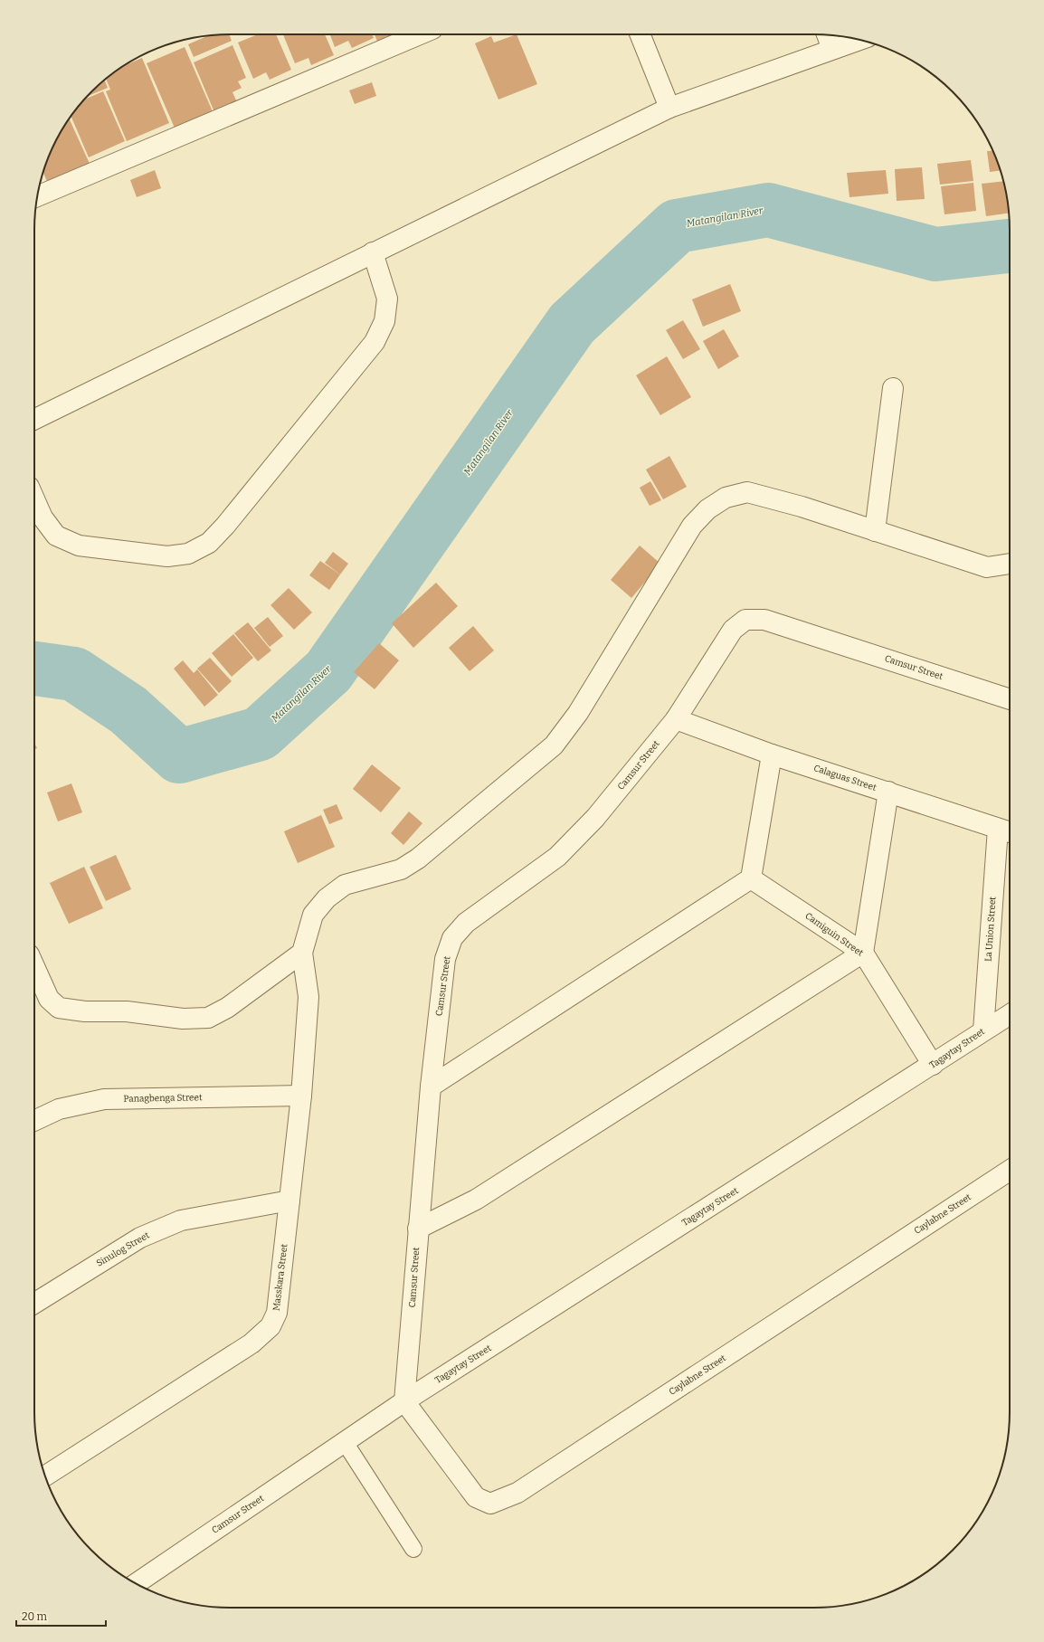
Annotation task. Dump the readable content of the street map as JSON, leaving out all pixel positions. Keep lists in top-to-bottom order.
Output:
{
  "streets": {
    "street": [
      "Camsur Street",
      "Calaguas Street",
      "La Union Street",
      "Camiguin Street",
      "Tagaytay Street",
      "Panagbenga Street",
      "Caylabne Street",
      "Sinulog Street",
      "Masskara Street"
    ]
  },
  "crossings": [
    ["Camsur Street", "Calaguas Street"],
    ["Camsur Street", "Tagaytay Street"],
    ["Camsur Street", "Caylabne Street"],
    ["Calaguas Street", "La Union Street"],
    ["La Union Street", "Tagaytay Street"],
    ["Camiguin Street", "Tagaytay Street"],
    ["Tagaytay Street", "Caylabne Street"],
    ["Panagbenga Street", "Masskara Street"],
    ["Sinulog Street", "Masskara Street"]
  ],
  "water": ["Matangilan River"],
  "scale_bar": "20 m"
}
